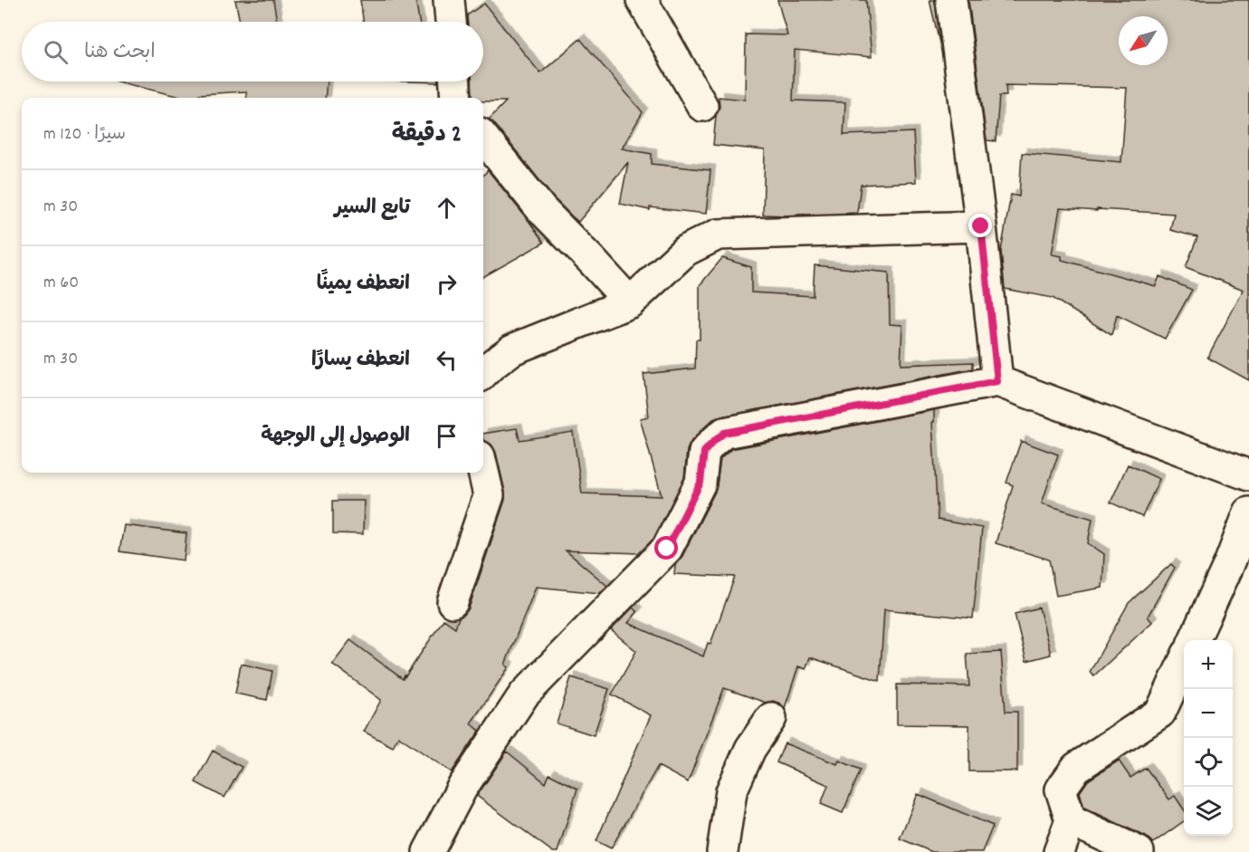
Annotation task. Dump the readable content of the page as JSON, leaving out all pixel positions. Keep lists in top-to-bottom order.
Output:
{
  "north": "bottom left",
  "page": {
    "search": "ابحث هنا",
    "heading": ["2 دقيقة", "سيرًا · 120 m"],
    "list": [
      ["تابع السير", "30 m"],
      ["انعطف يمينًا", "60 m"],
      ["انعطف يسارًا", "30 m"],
      "الوصول إلى الوجهة"
    ],
    "map_buttons": ["+", "−"]
  }
}
